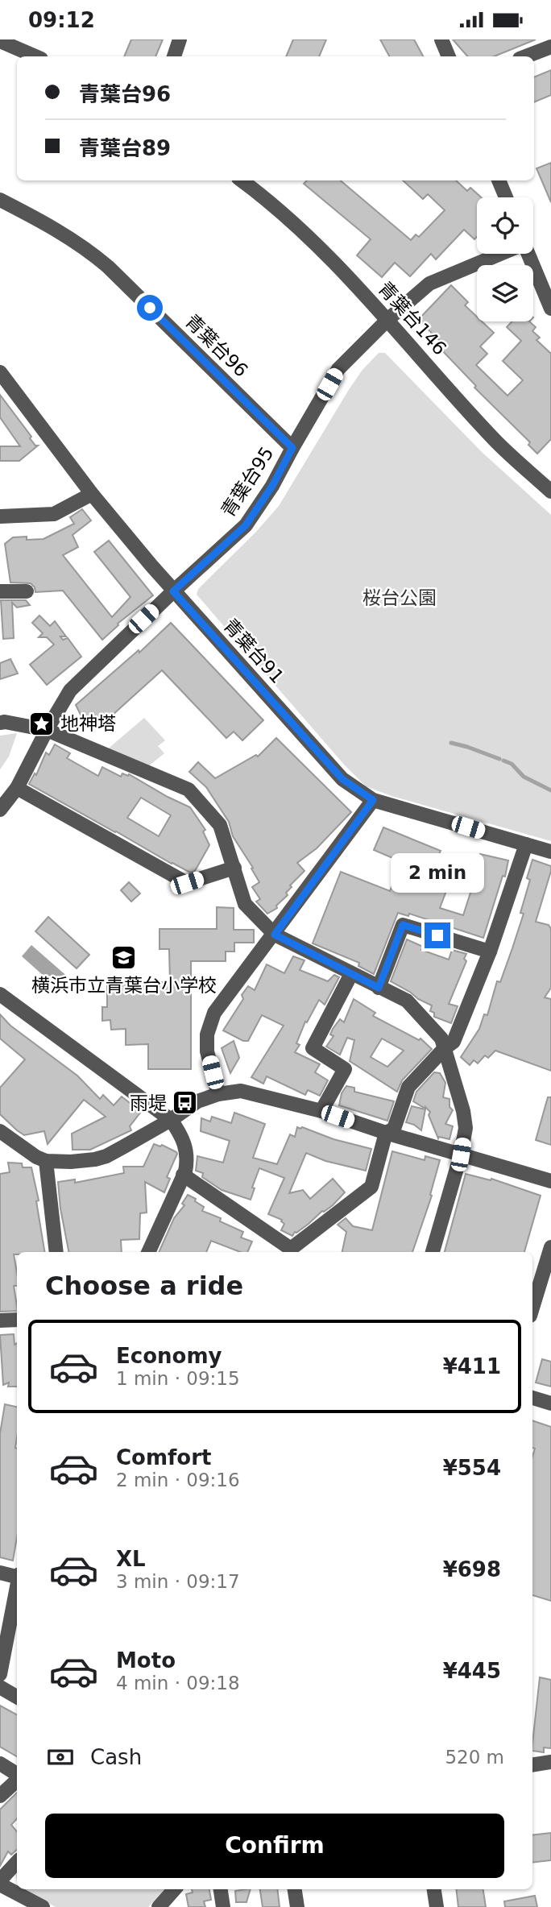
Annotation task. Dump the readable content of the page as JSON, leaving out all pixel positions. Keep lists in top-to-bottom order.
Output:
{
  "streets": {
    "street": [
      "青葉台146",
      "青葉台96",
      "青葉台95",
      "青葉台91"
    ]
  },
  "crossings": [
    ["青葉台146", "青葉台95"],
    ["青葉台96", "青葉台95"],
    ["青葉台95", "青葉台91"]
  ],
  "parks": ["桜台公園"],
  "places": {
    "place": ["地神塔"],
    "school or university": ["横浜市立青葉台小学校"],
    "bus stop": ["雨堤"]
  },
  "page": {
    "status": "09:12",
    "banner": ["青葉台96", "青葉台89"],
    "bubble": "2 min",
    "heading": "Choose a ride",
    "list": [
      {
        "name": "Economy",
        "note": "1 min · 09:15",
        "value": "¥411"
      },
      {
        "name": "Comfort",
        "note": "2 min · 09:16",
        "value": "¥554"
      },
      {
        "name": "XL",
        "note": "3 min · 09:17",
        "value": "¥698"
      },
      {
        "name": "Moto",
        "note": "4 min · 09:18",
        "value": "¥445"
      }
    ],
    "pay": ["Cash", "520 m"],
    "buttons": "Confirm"
  }
}
